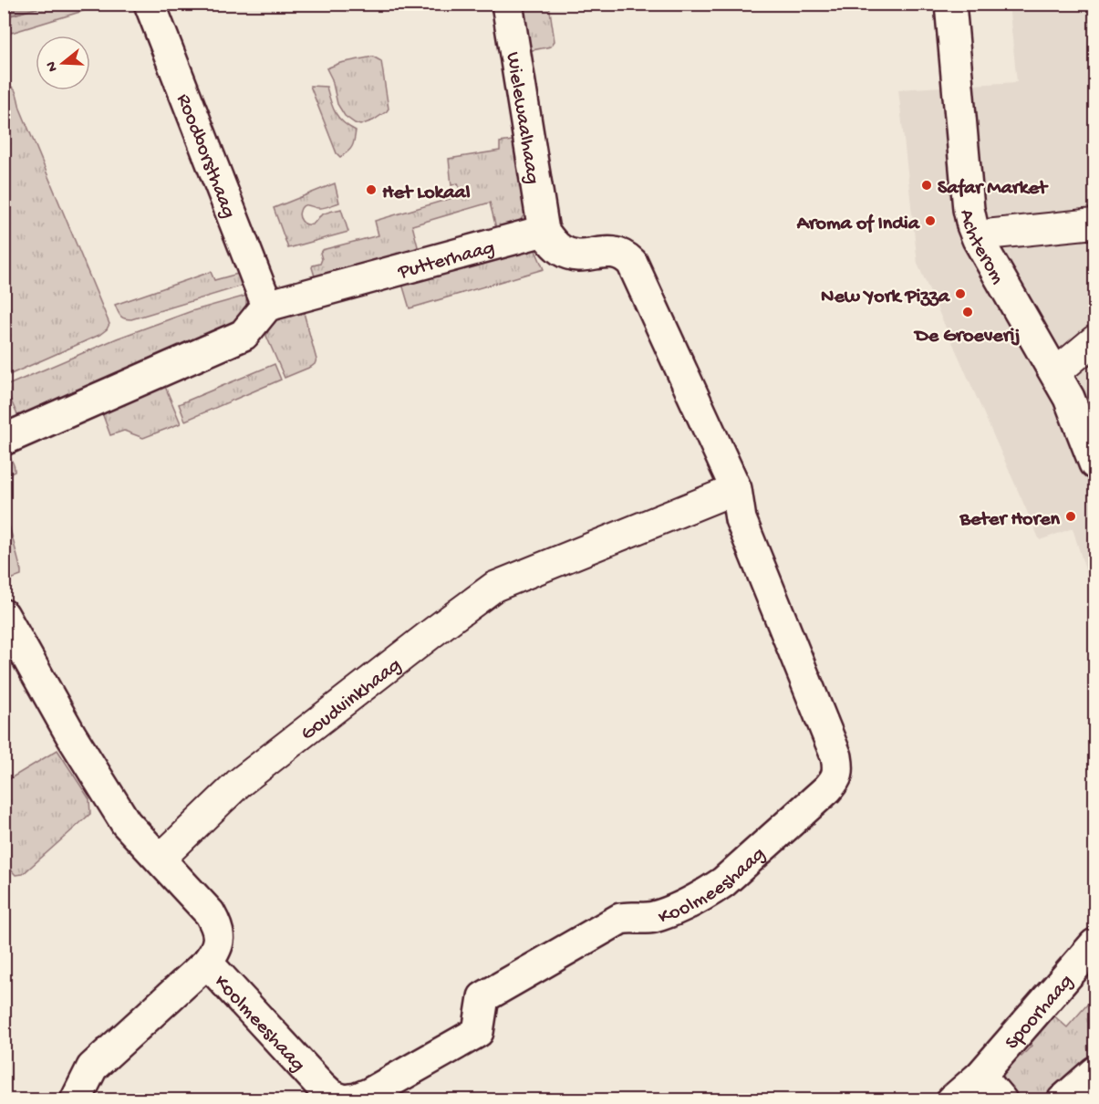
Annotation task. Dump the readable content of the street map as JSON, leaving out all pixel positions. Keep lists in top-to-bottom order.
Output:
{
  "streets": {
    "street": [
      "Wielewaalhaag",
      "Roodborsthaag",
      "Achterom",
      "Putterhaag",
      "Goudvinkhaag",
      "Koolmeeshaag",
      "Spoorhaag"
    ]
  },
  "crossings": [
    ["Wielewaalhaag", "Putterhaag"],
    ["Roodborsthaag", "Putterhaag"],
    ["Goudvinkhaag", "Koolmeeshaag"]
  ],
  "places": [
    "Safar Market",
    "Het Lokaal",
    "Aroma of India",
    "New York Pizza",
    "De Groeverij",
    "Beter Horen"
  ],
  "north": "left"
}
